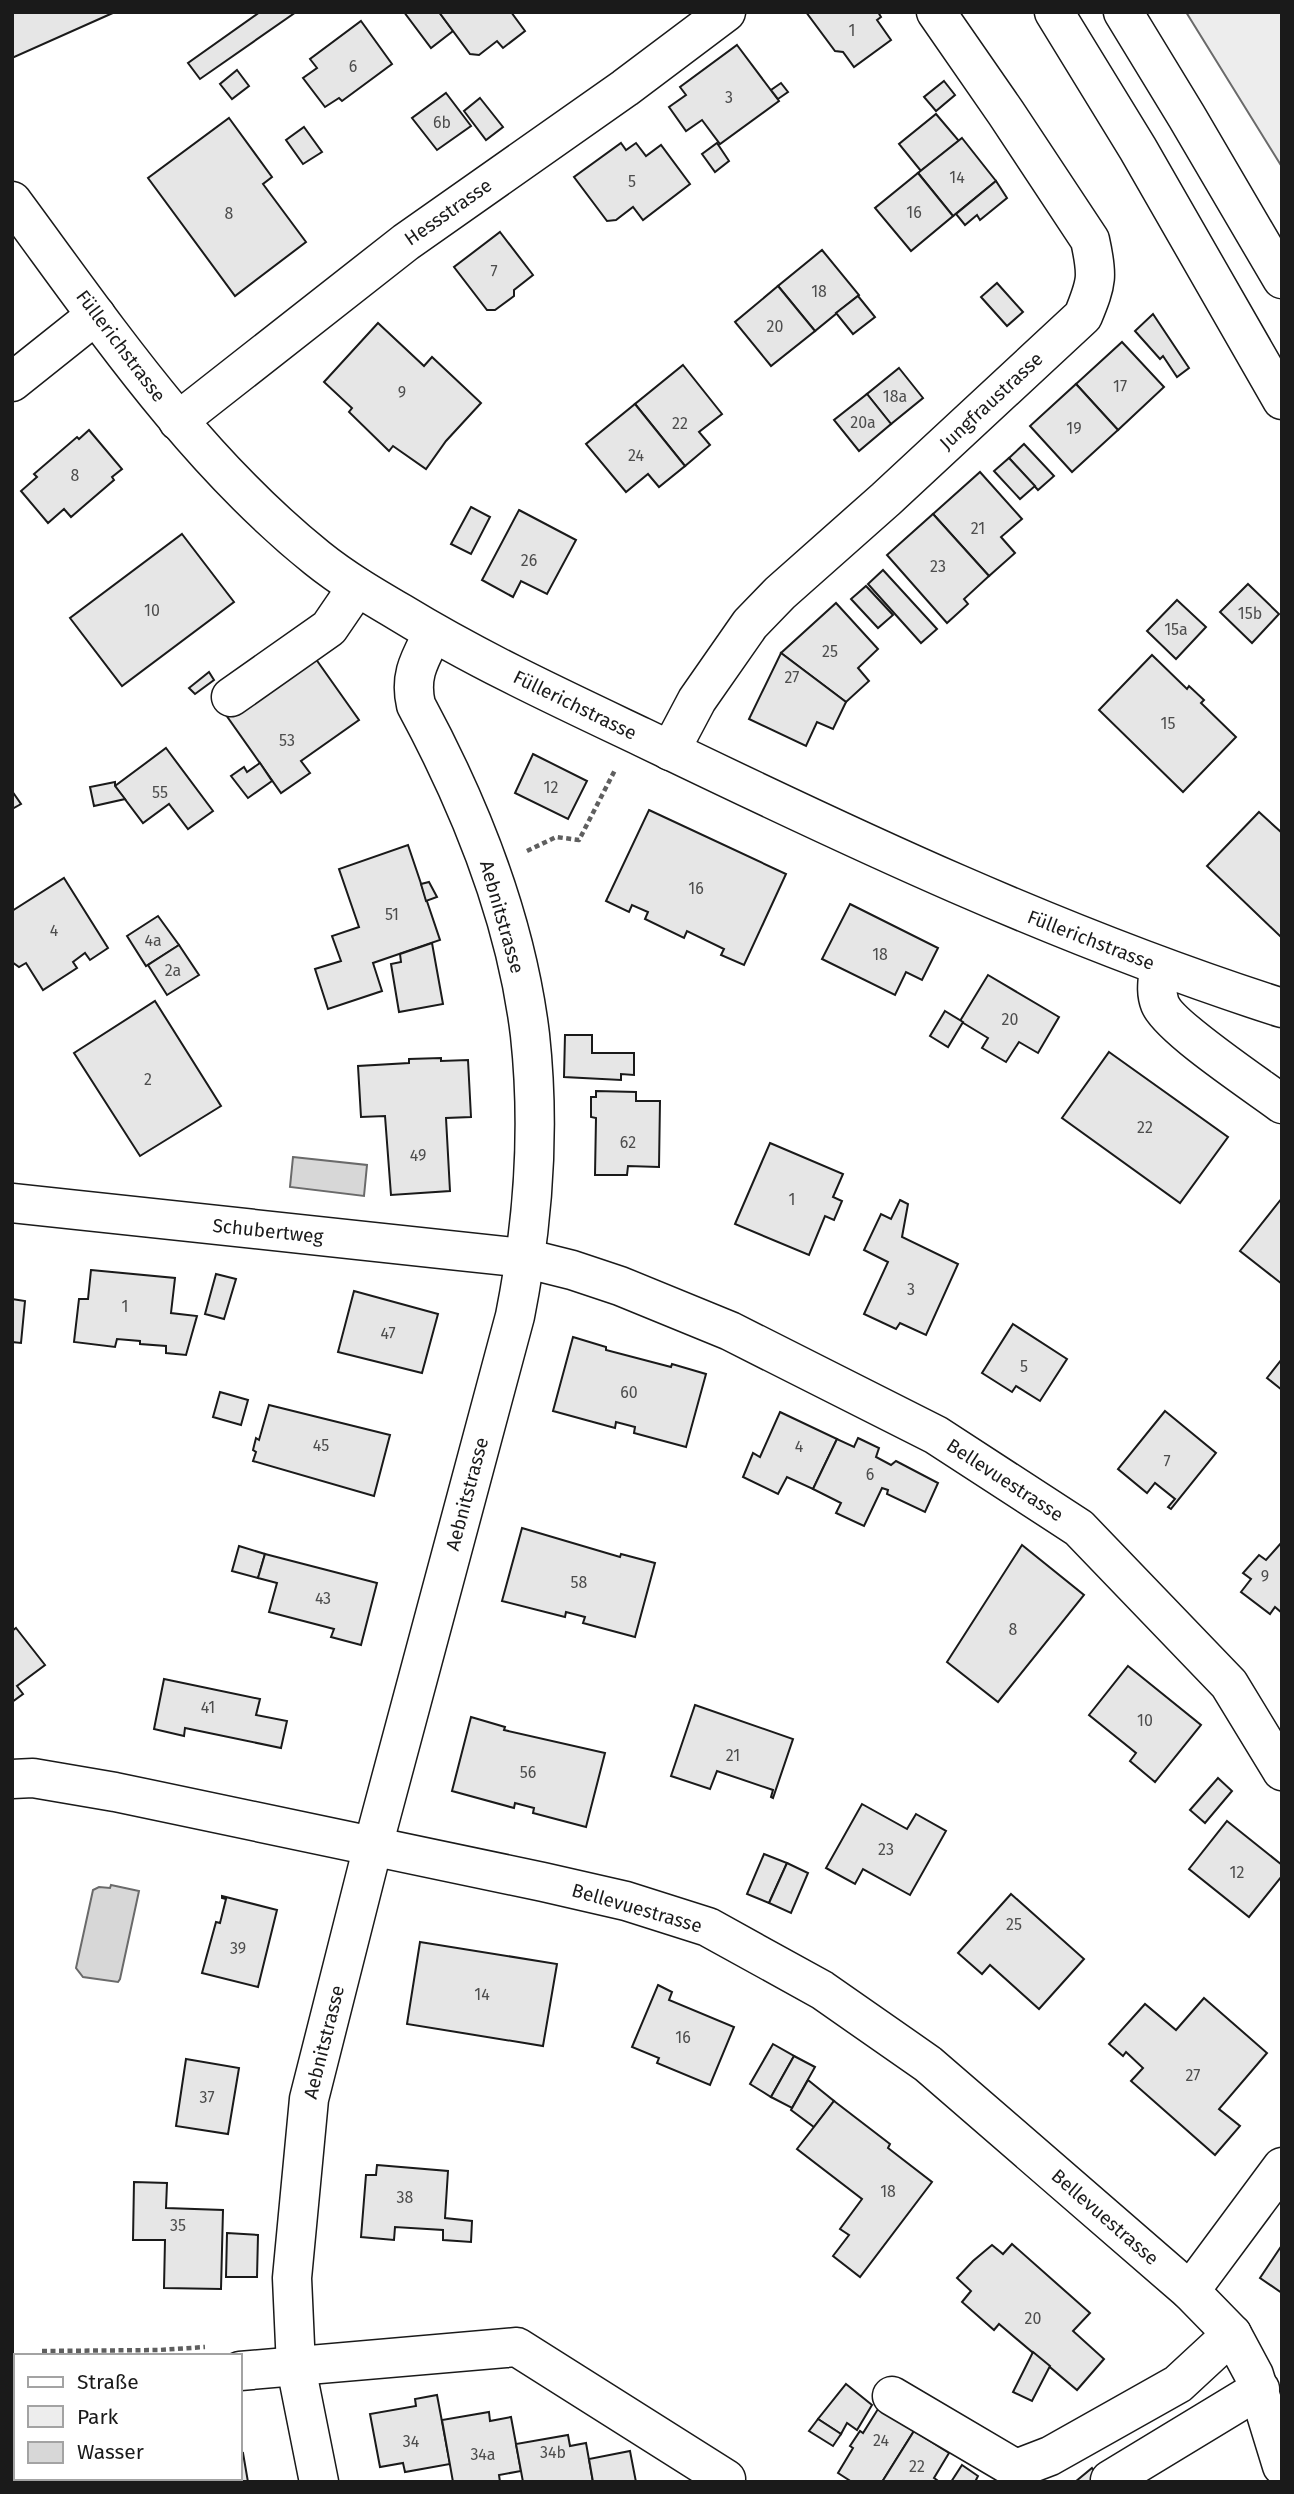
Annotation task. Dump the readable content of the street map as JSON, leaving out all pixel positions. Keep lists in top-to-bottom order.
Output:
{
  "streets": {
    "main road": [
      "Hessstrasse",
      "Füllerichstrasse",
      "Jungfraustrasse",
      "Aebnitstrasse",
      "Schubertweg",
      "Bellevuestrasse"
    ]
  },
  "crossings": [
    ["Hessstrasse", "Füllerichstrasse"],
    ["Füllerichstrasse", "Jungfraustrasse"],
    ["Füllerichstrasse", "Aebnitstrasse"],
    ["Aebnitstrasse", "Schubertweg"],
    ["Aebnitstrasse", "Bellevuestrasse"],
    ["Schubertweg", "Bellevuestrasse"]
  ],
  "house_numbers": [
    "1",
    "6",
    "3",
    "6b",
    "14",
    "5",
    "16",
    "8",
    "7",
    "18",
    "20",
    "17",
    "9",
    "18a",
    "20a",
    "22",
    "19",
    "24",
    "8",
    "21",
    "26",
    "23",
    "10",
    "15b",
    "15a",
    "25",
    "27",
    "15",
    "53",
    "12",
    "55",
    "16",
    "51",
    "4",
    "4a",
    "18",
    "2a",
    "20",
    "2",
    "22",
    "62",
    "49",
    "1",
    "3",
    "1",
    "47",
    "5",
    "60",
    "45",
    "4",
    "7",
    "6",
    "9",
    "58",
    "43",
    "8",
    "41",
    "10",
    "21",
    "56",
    "23",
    "12",
    "25",
    "39",
    "14",
    "16",
    "27",
    "37",
    "18",
    "38",
    "35",
    "20",
    "24",
    "34",
    "34b",
    "34a",
    "22"
  ],
  "legend": ["Straße", "Park", "Wasser"]
}
